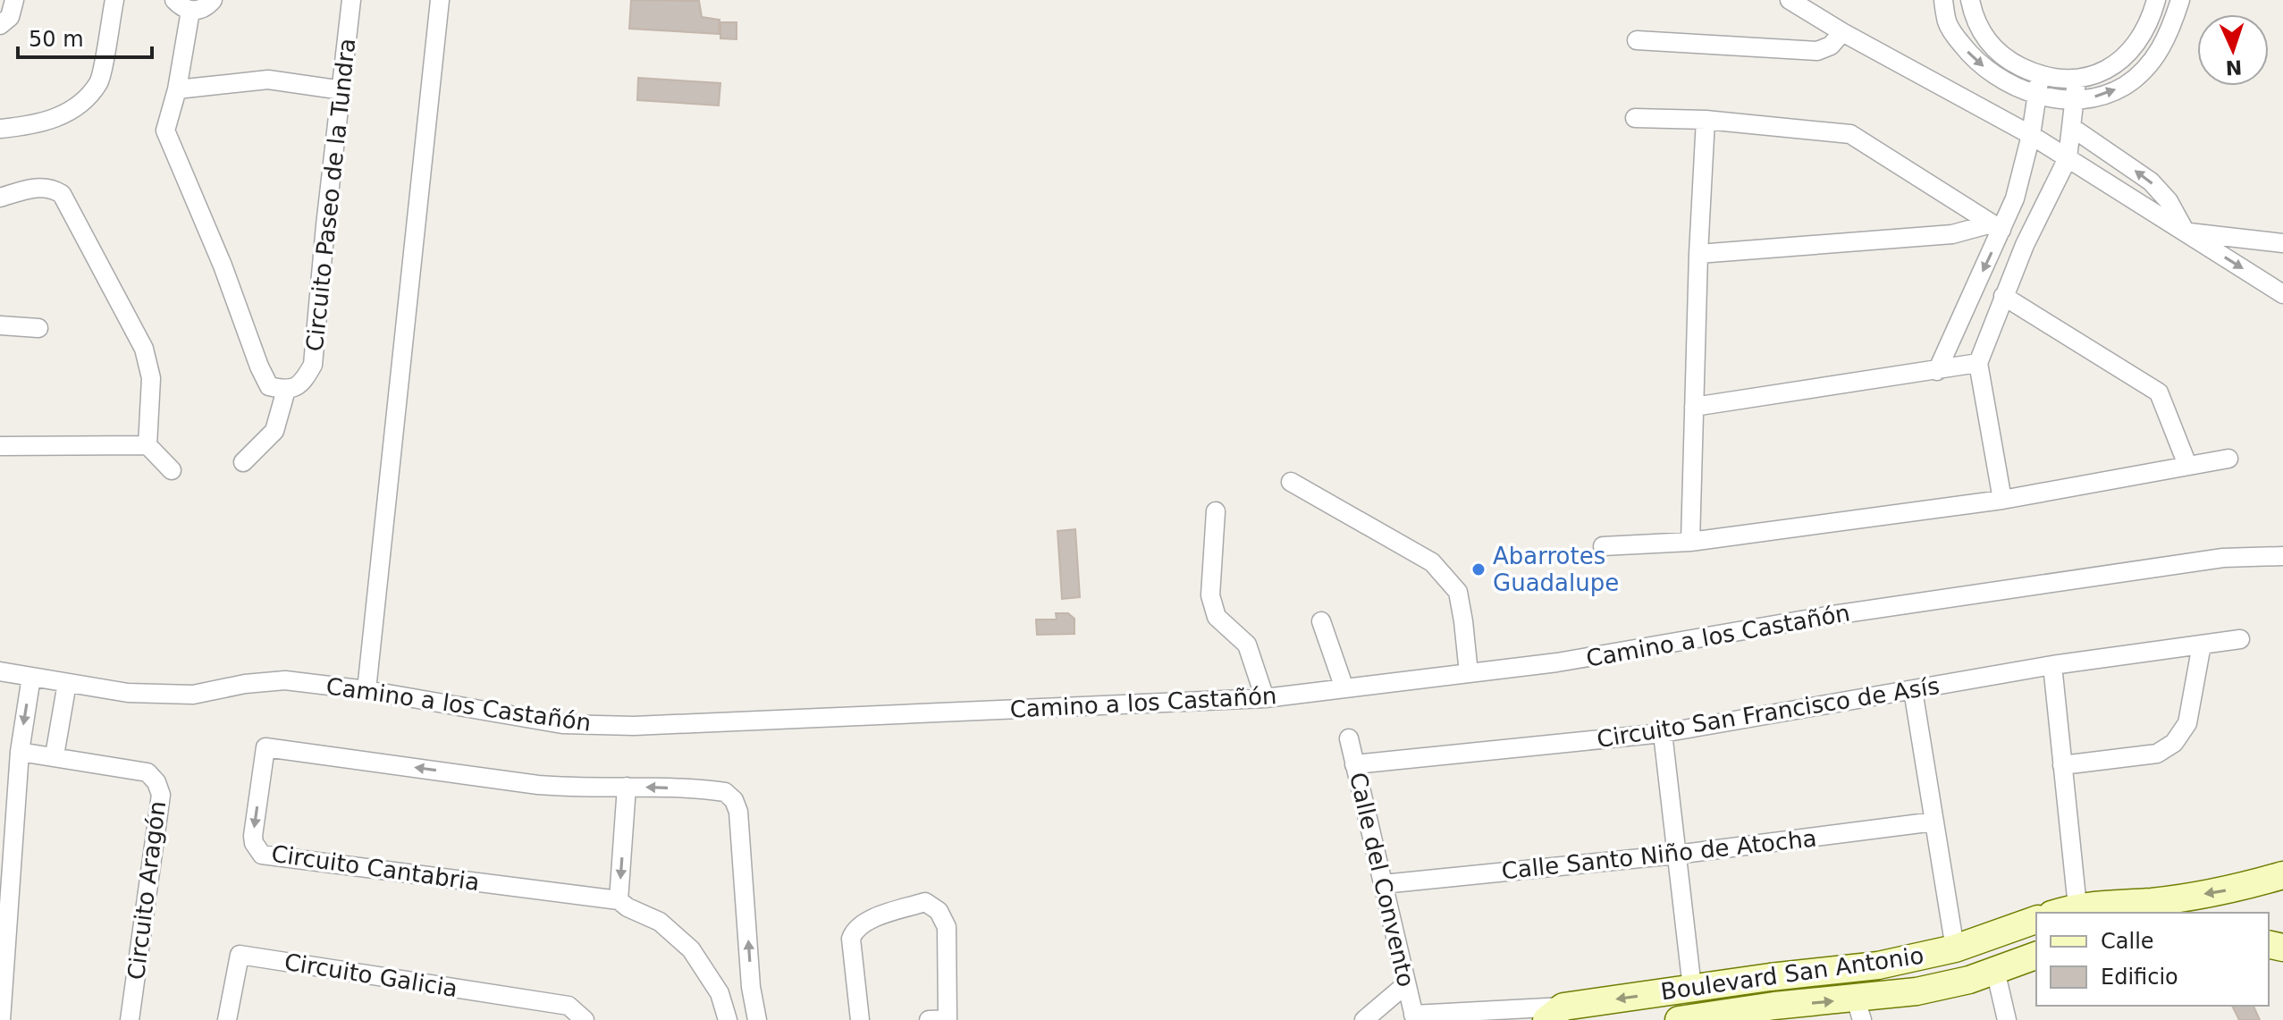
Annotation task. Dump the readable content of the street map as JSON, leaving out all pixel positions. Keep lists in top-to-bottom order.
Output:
{
  "streets": {
    "street": [
      "Circuito Paseo de la Tundra",
      "Camino a los Castañón",
      "Circuito San Francisco de Asís",
      "Calle Santo Niño de Atocha",
      "Circuito Cantabria",
      "Calle del Convento",
      "Circuito Aragón",
      "Boulevard San Antonio",
      "Circuito Galicia"
    ]
  },
  "crossings": [
    ["Circuito San Francisco de Asís", "Calle del Convento"],
    ["Calle Santo Niño de Atocha", "Calle del Convento"]
  ],
  "places": ["Abarrotes Guadalupe"],
  "legend": ["Calle", "Edificio"],
  "scale_bar": "50 m",
  "north": "bottom"
}
